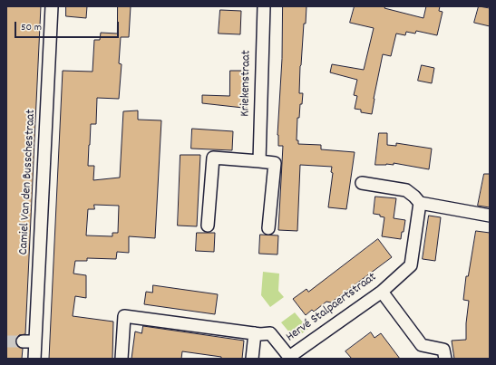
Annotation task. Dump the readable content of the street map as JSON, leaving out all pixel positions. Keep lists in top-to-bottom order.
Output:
{
  "streets": {
    "street": ["Kriekenstraat", "Camiel Van den Busschestraat", "Hervé Stalpaertstraat"]
  },
  "scale_bar": "50 m"
}
